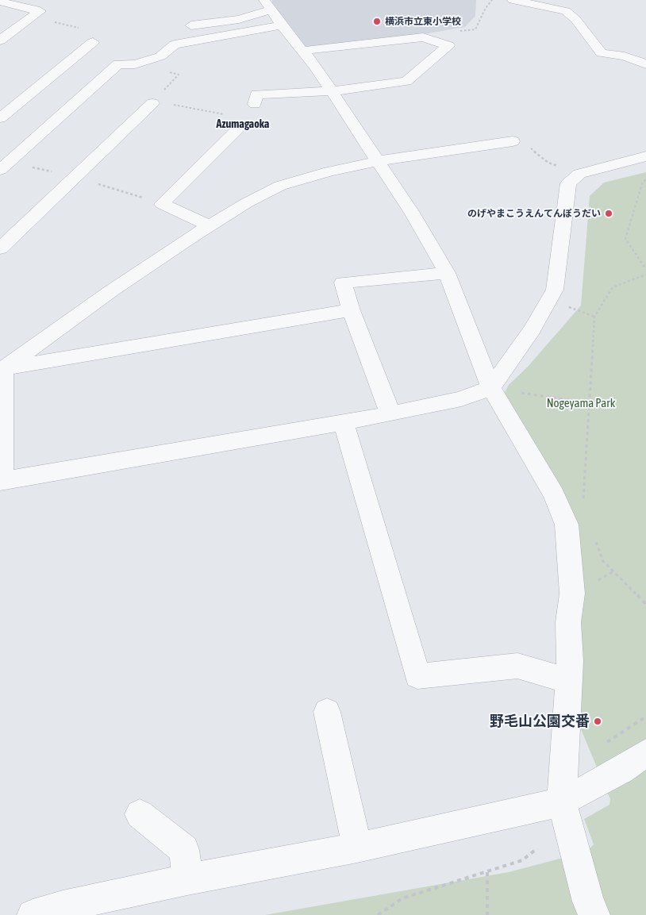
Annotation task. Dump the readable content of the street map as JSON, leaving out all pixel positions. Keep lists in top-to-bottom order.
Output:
{
  "districts": ["Azumagaoka"],
  "parks": ["Nogeyama Park"],
  "places": ["横浜市立東小学校", "のげやまこうえんてんぼうだい", "野毛山公園交番"]
}
